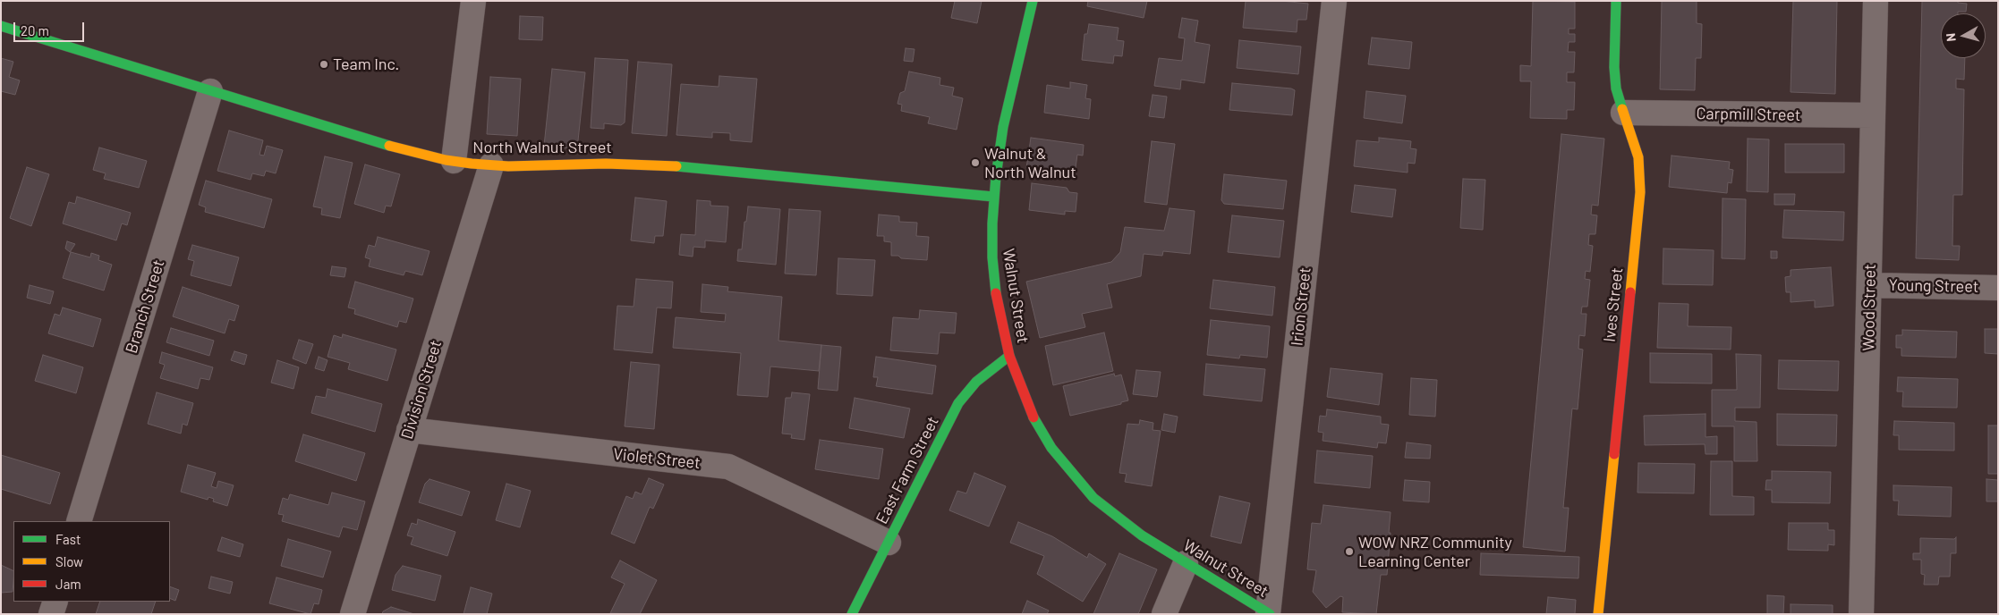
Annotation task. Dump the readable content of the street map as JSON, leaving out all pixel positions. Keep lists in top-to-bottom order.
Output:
{
  "streets": {
    "street": [
      "Carpmill Street",
      "North Walnut Street",
      "Young Street",
      "Walnut Street",
      "Ives Street",
      "Branch Street",
      "Irion Street",
      "Wood Street",
      "Division Street",
      "Violet Street",
      "East Farm Street"
    ]
  },
  "crossings": [
    ["Carpmill Street", "Ives Street"],
    ["Carpmill Street", "Wood Street"],
    ["North Walnut Street", "Walnut Street"],
    ["North Walnut Street", "Branch Street"],
    ["North Walnut Street", "Division Street"],
    ["Young Street", "Wood Street"],
    ["Walnut Street", "Irion Street"],
    ["Walnut Street", "East Farm Street"],
    ["Division Street", "Violet Street"],
    ["Violet Street", "East Farm Street"]
  ],
  "places": ["Team Inc.", "Walnut & North Walnut", "WOW NRZ Community Learning Center"],
  "legend": ["Fast", "Slow", "Jam"],
  "scale_bar": "20 m",
  "north": "left"
}
